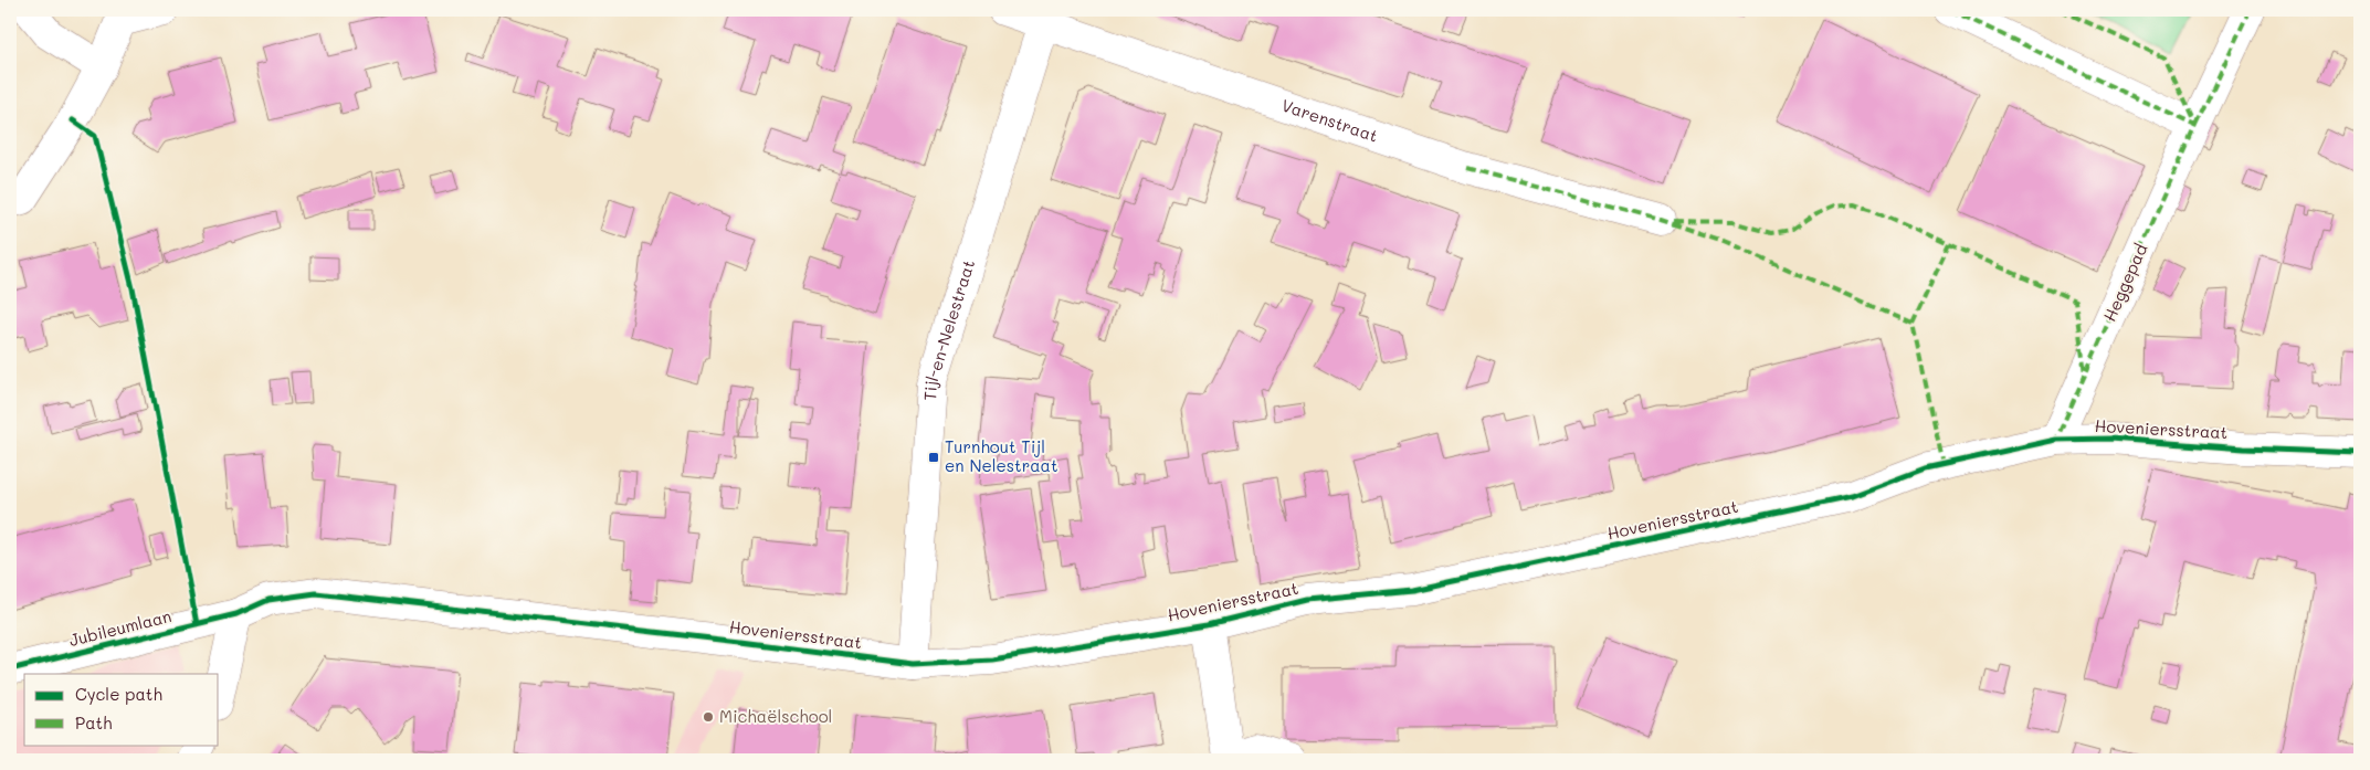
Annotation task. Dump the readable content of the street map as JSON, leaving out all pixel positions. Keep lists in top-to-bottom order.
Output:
{
  "streets": {
    "street": [
      "Varenstraat",
      "Heggepad",
      "Tijl-en-Nelestraat",
      "Hoveniersstraat",
      "Jubileumlaan"
    ]
  },
  "crossings": [
    ["Varenstraat", "Tijl-en-Nelestraat"],
    ["Heggepad", "Hoveniersstraat"],
    ["Tijl-en-Nelestraat", "Hoveniersstraat"],
    ["Hoveniersstraat", "Jubileumlaan"]
  ],
  "places": {
    "transit": ["Turnhout Tijl en Nelestraat"],
    "other": ["Michaëlschool"]
  },
  "legend": ["Cycle path", "Path"]
}
